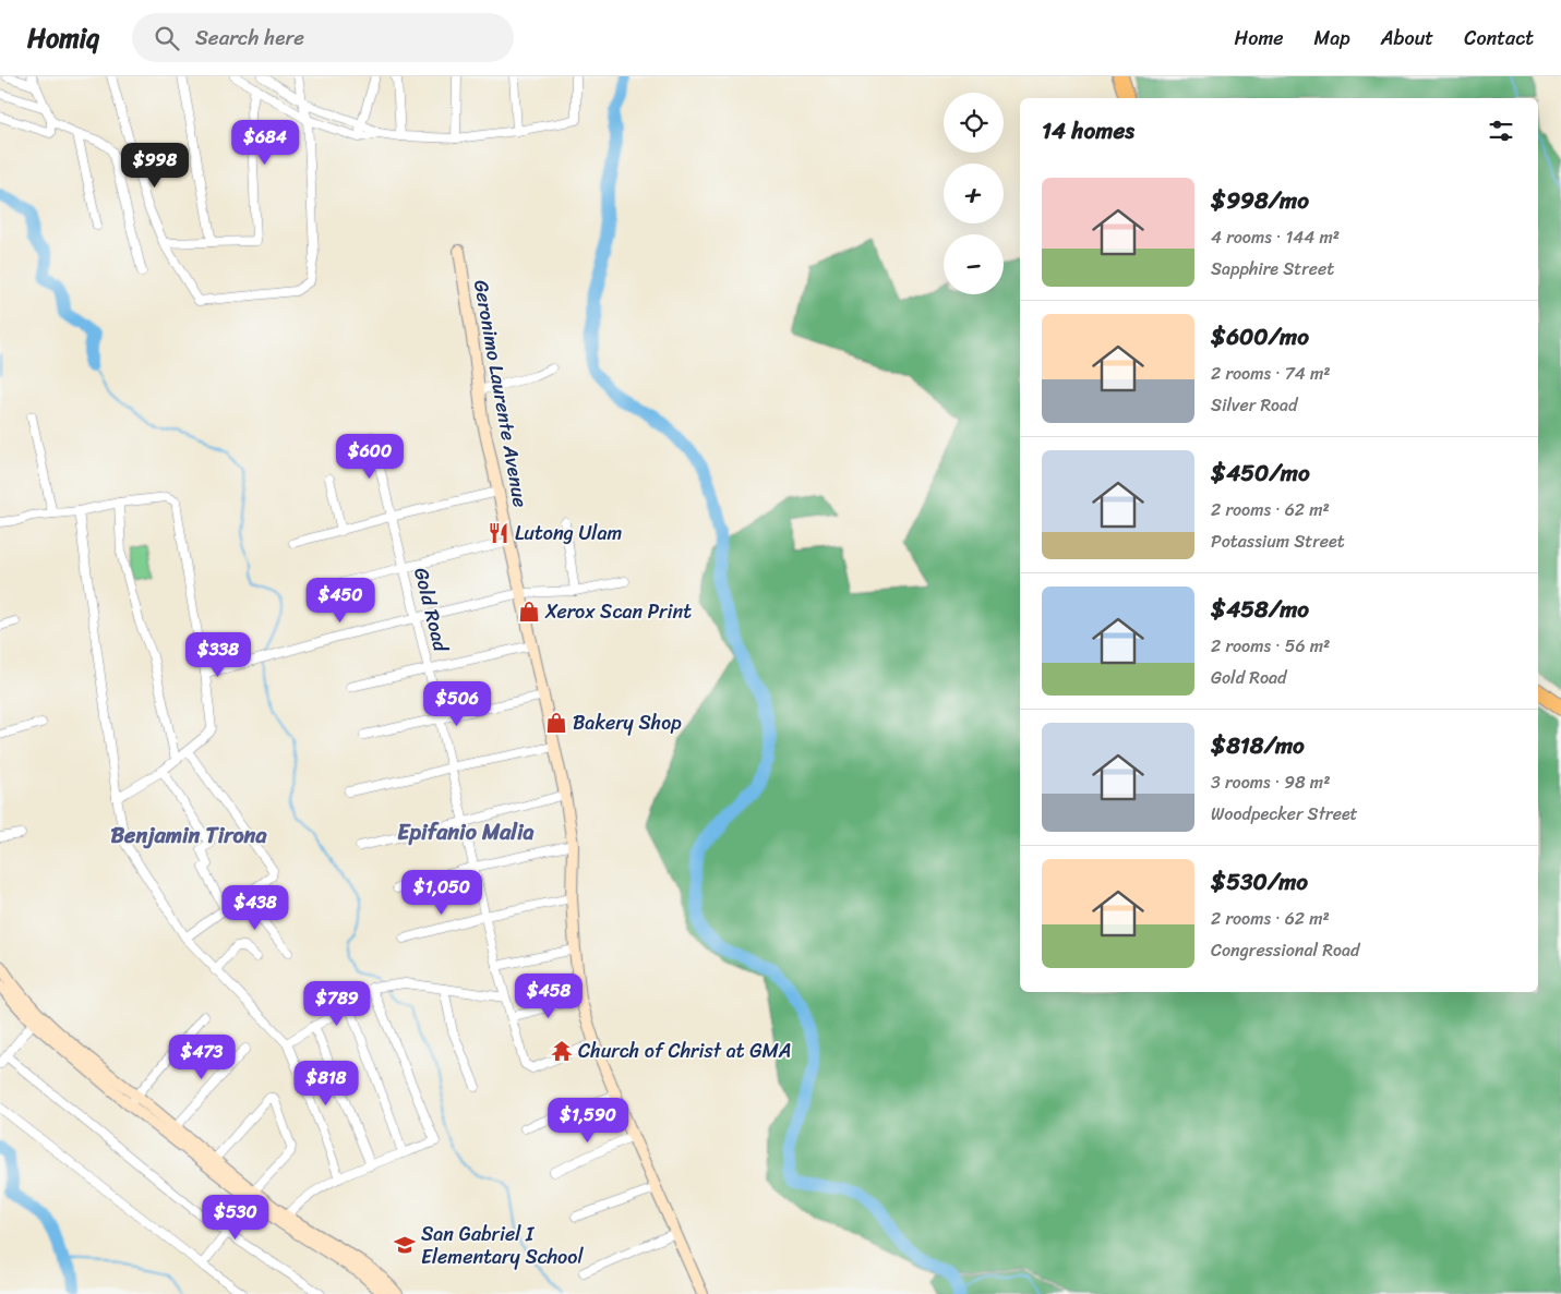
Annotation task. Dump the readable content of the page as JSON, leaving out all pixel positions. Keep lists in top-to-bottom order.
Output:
{
  "streets": {
    "street": ["Geronimo Laurente Avenue", "Gold Road"]
  },
  "districts": ["Epifanio Malia", "Benjamin Tirona"],
  "places": {
    "restaurant": ["Lutong Ulam"],
    "shop": ["Xerox Scan Print", "Bakery Shop"],
    "temple": ["Church of Christ at GMA"],
    "school or university": ["San Gabriel I Elementary School"]
  },
  "page": {
    "header": "Homiq",
    "search": "Search here",
    "nav": [
      "Home",
      "Map",
      "About",
      "Contact"
    ],
    "map_buttons": ["+", "−"],
    "heading": "14 homes",
    "price": [
      "$684",
      "$998",
      "$600",
      "$450",
      "$338",
      "$506",
      "$1,050",
      "$438",
      "$458",
      "$789",
      "$473",
      "$818",
      "$1,590",
      "$530"
    ],
    "list": [
      {
        "name": "$998/mo",
        "note": "4 rooms · 144 m² · Sapphire Street"
      },
      {
        "name": "$600/mo",
        "note": "2 rooms · 74 m² · Silver Road"
      },
      {
        "name": "$450/mo",
        "note": "2 rooms · 62 m² · Potassium Street"
      },
      {
        "name": "$458/mo",
        "note": "2 rooms · 56 m² · Gold Road"
      },
      {
        "name": "$818/mo",
        "note": "3 rooms · 98 m² · Woodpecker Street"
      },
      {
        "name": "$530/mo",
        "note": "2 rooms · 62 m² · Congressional Road"
      }
    ]
  }
}
